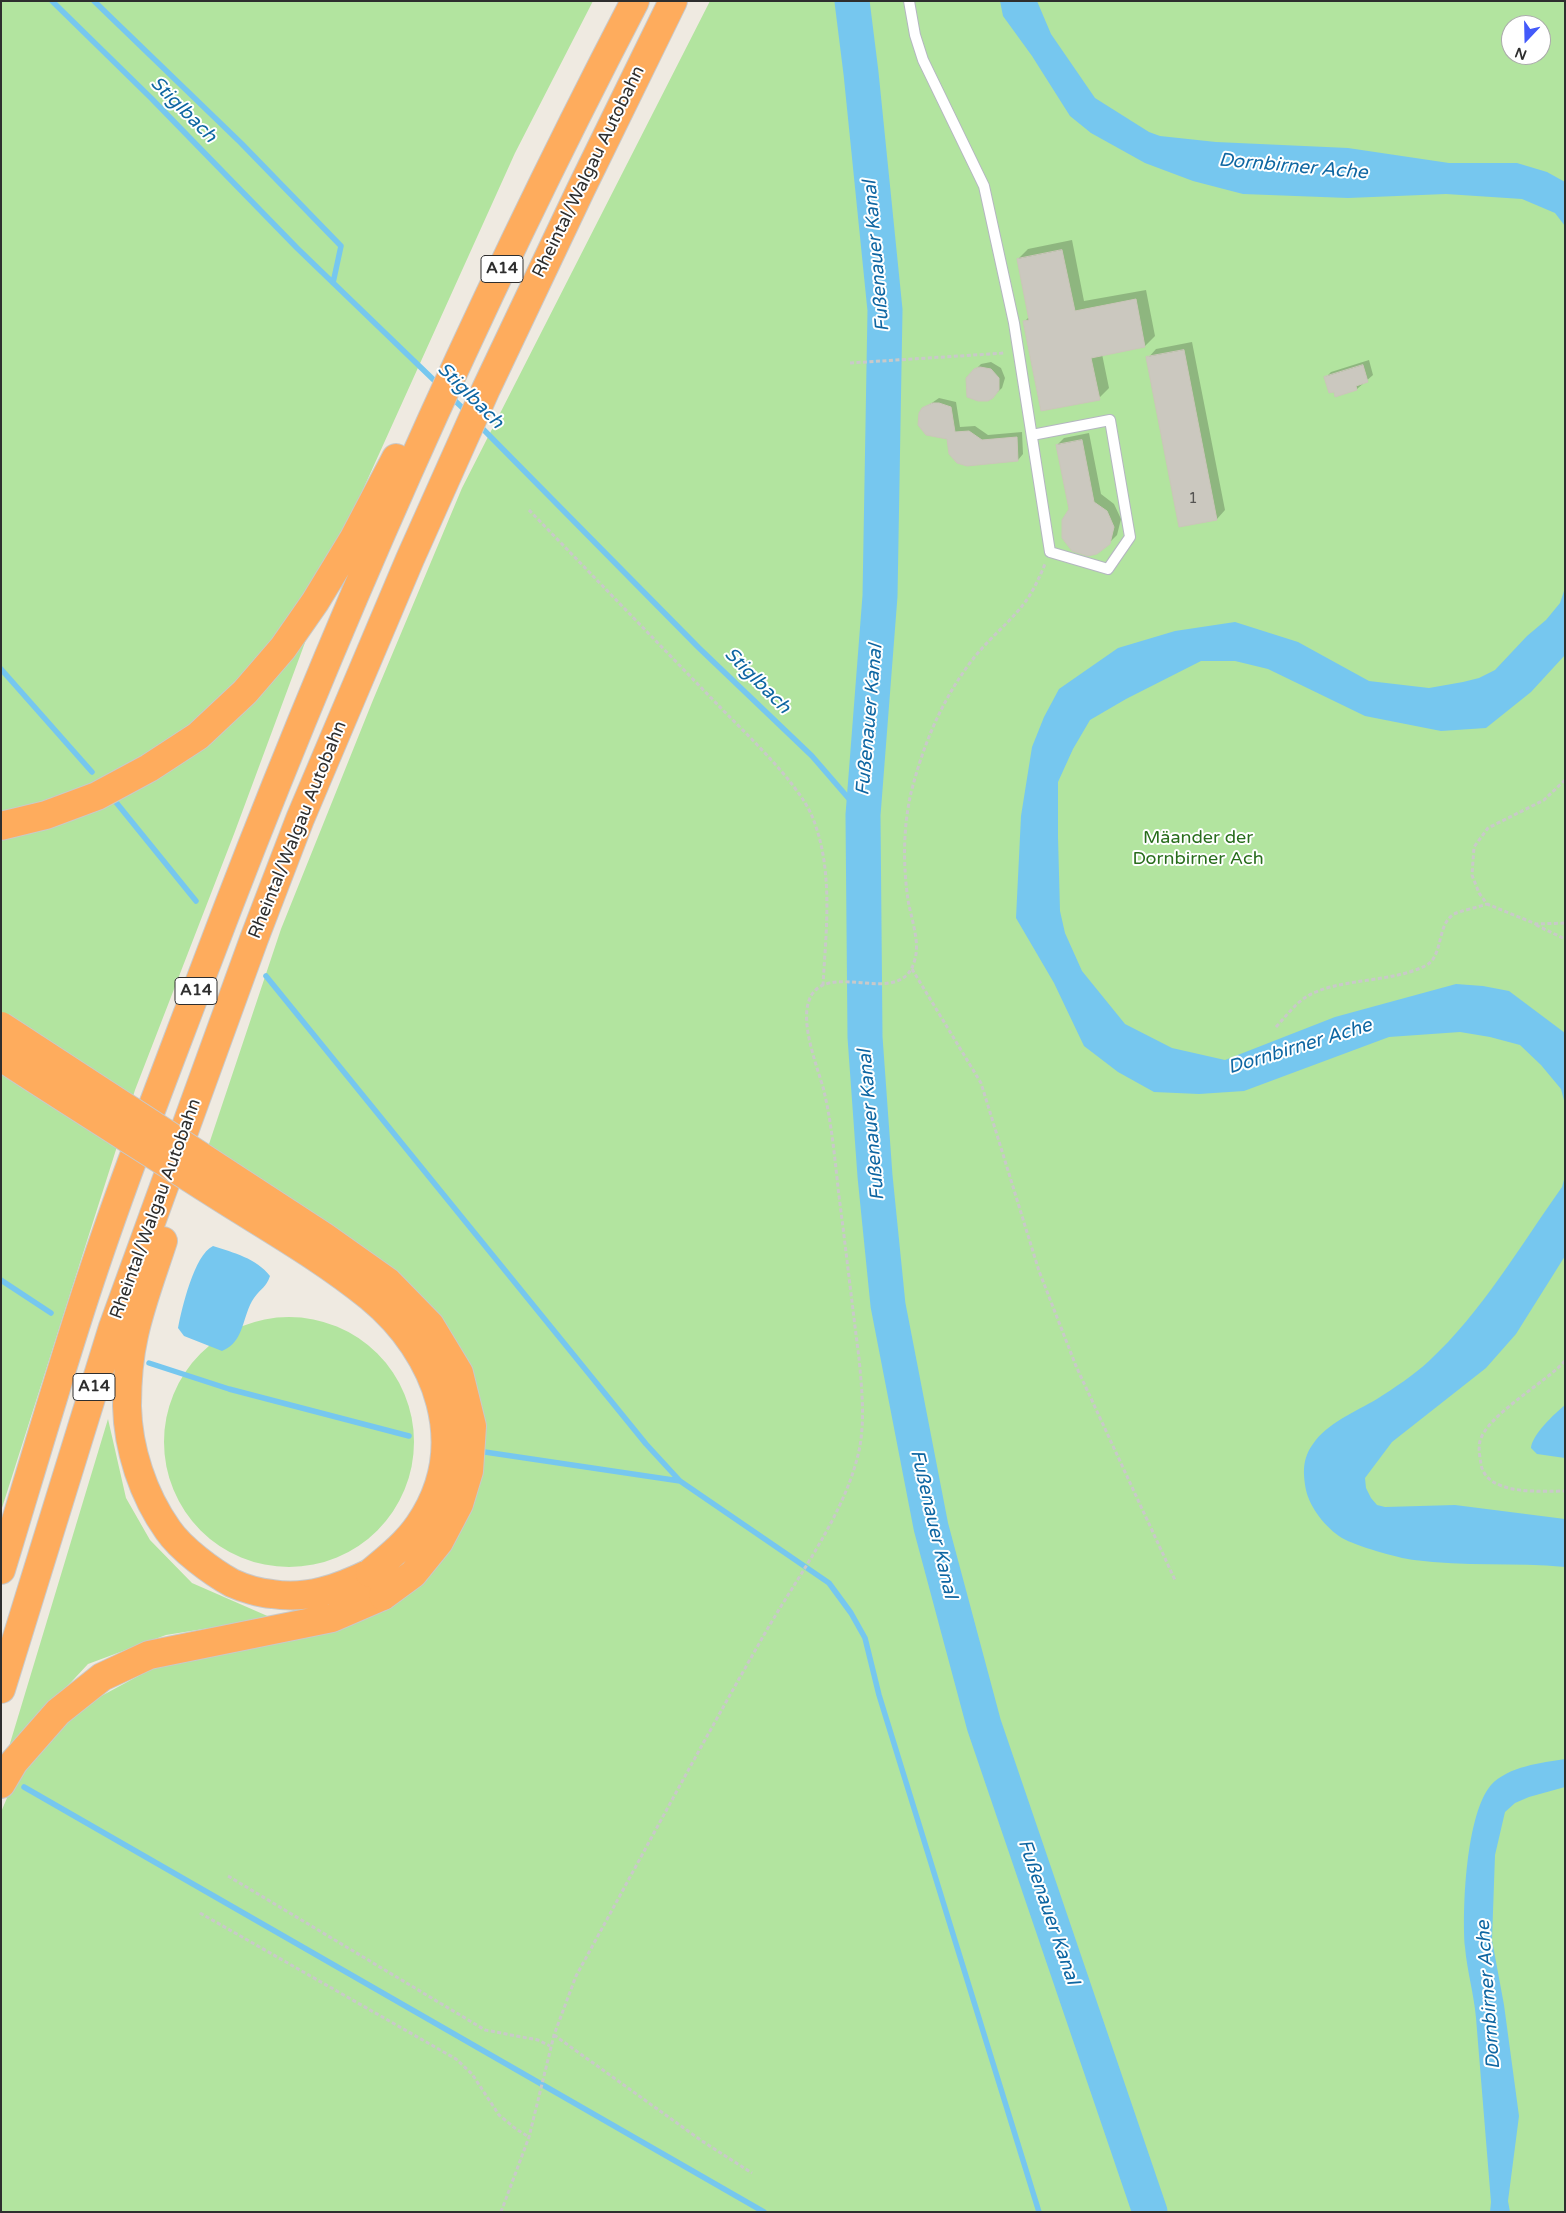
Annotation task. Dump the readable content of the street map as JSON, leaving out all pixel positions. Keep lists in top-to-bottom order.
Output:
{
  "streets": {
    "highway": ["Rheintal/Walgau Autobahn", "A14"]
  },
  "water": ["Stiglbach", "Dornbirner Ache", "Fußenauer Kanal"],
  "parks": ["Mäander der Dornbirner Ach"],
  "house_numbers": ["1"],
  "north": "bottom"
}
